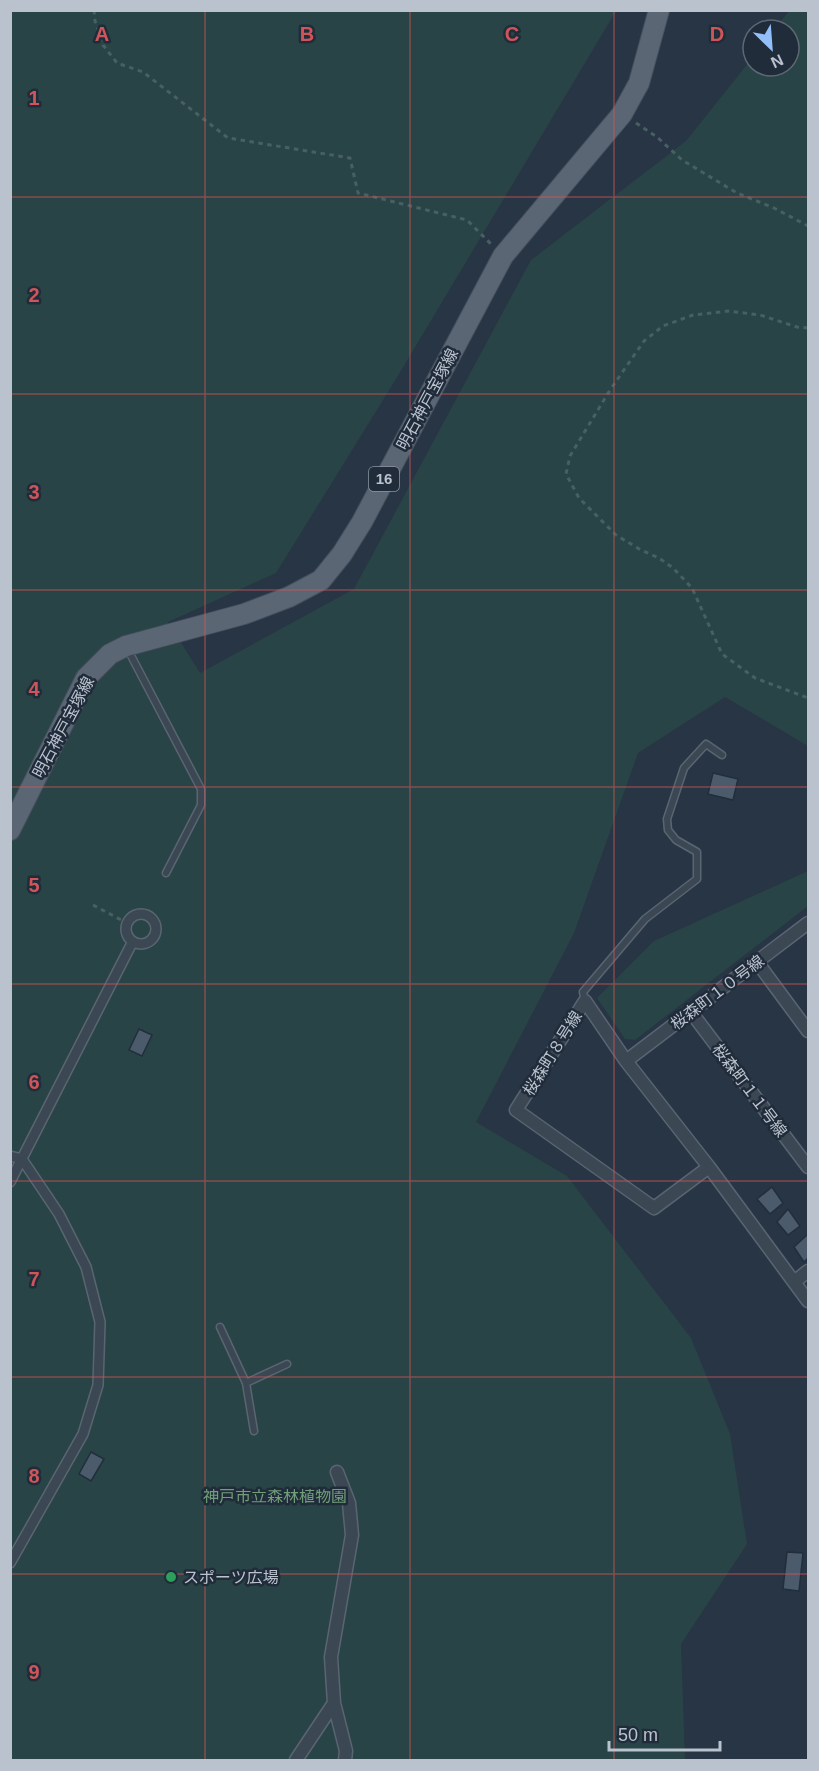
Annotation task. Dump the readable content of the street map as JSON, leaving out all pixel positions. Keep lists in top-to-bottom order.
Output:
{
  "streets": {
    "main road": ["明石神戸宝塚線", "16"],
    "street": ["桜森町１０号線", "桜森町８号線", "桜森町１１号線"]
  },
  "crossings": [
    ["桜森町１０号線", "桜森町８号線"],
    ["桜森町１０号線", "桜森町１１号線"]
  ],
  "parks": ["神戸市立森林植物園"],
  "places": ["スポーツ広場"],
  "scale_bar": "50 m",
  "north": "bottom right",
  "grid": {
    "columns": [
      "A",
      "B",
      "C",
      "D"
    ],
    "rows": [
      "1",
      "2",
      "3",
      "4",
      "5",
      "6",
      "7",
      "8",
      "9"
    ]
  }
}
